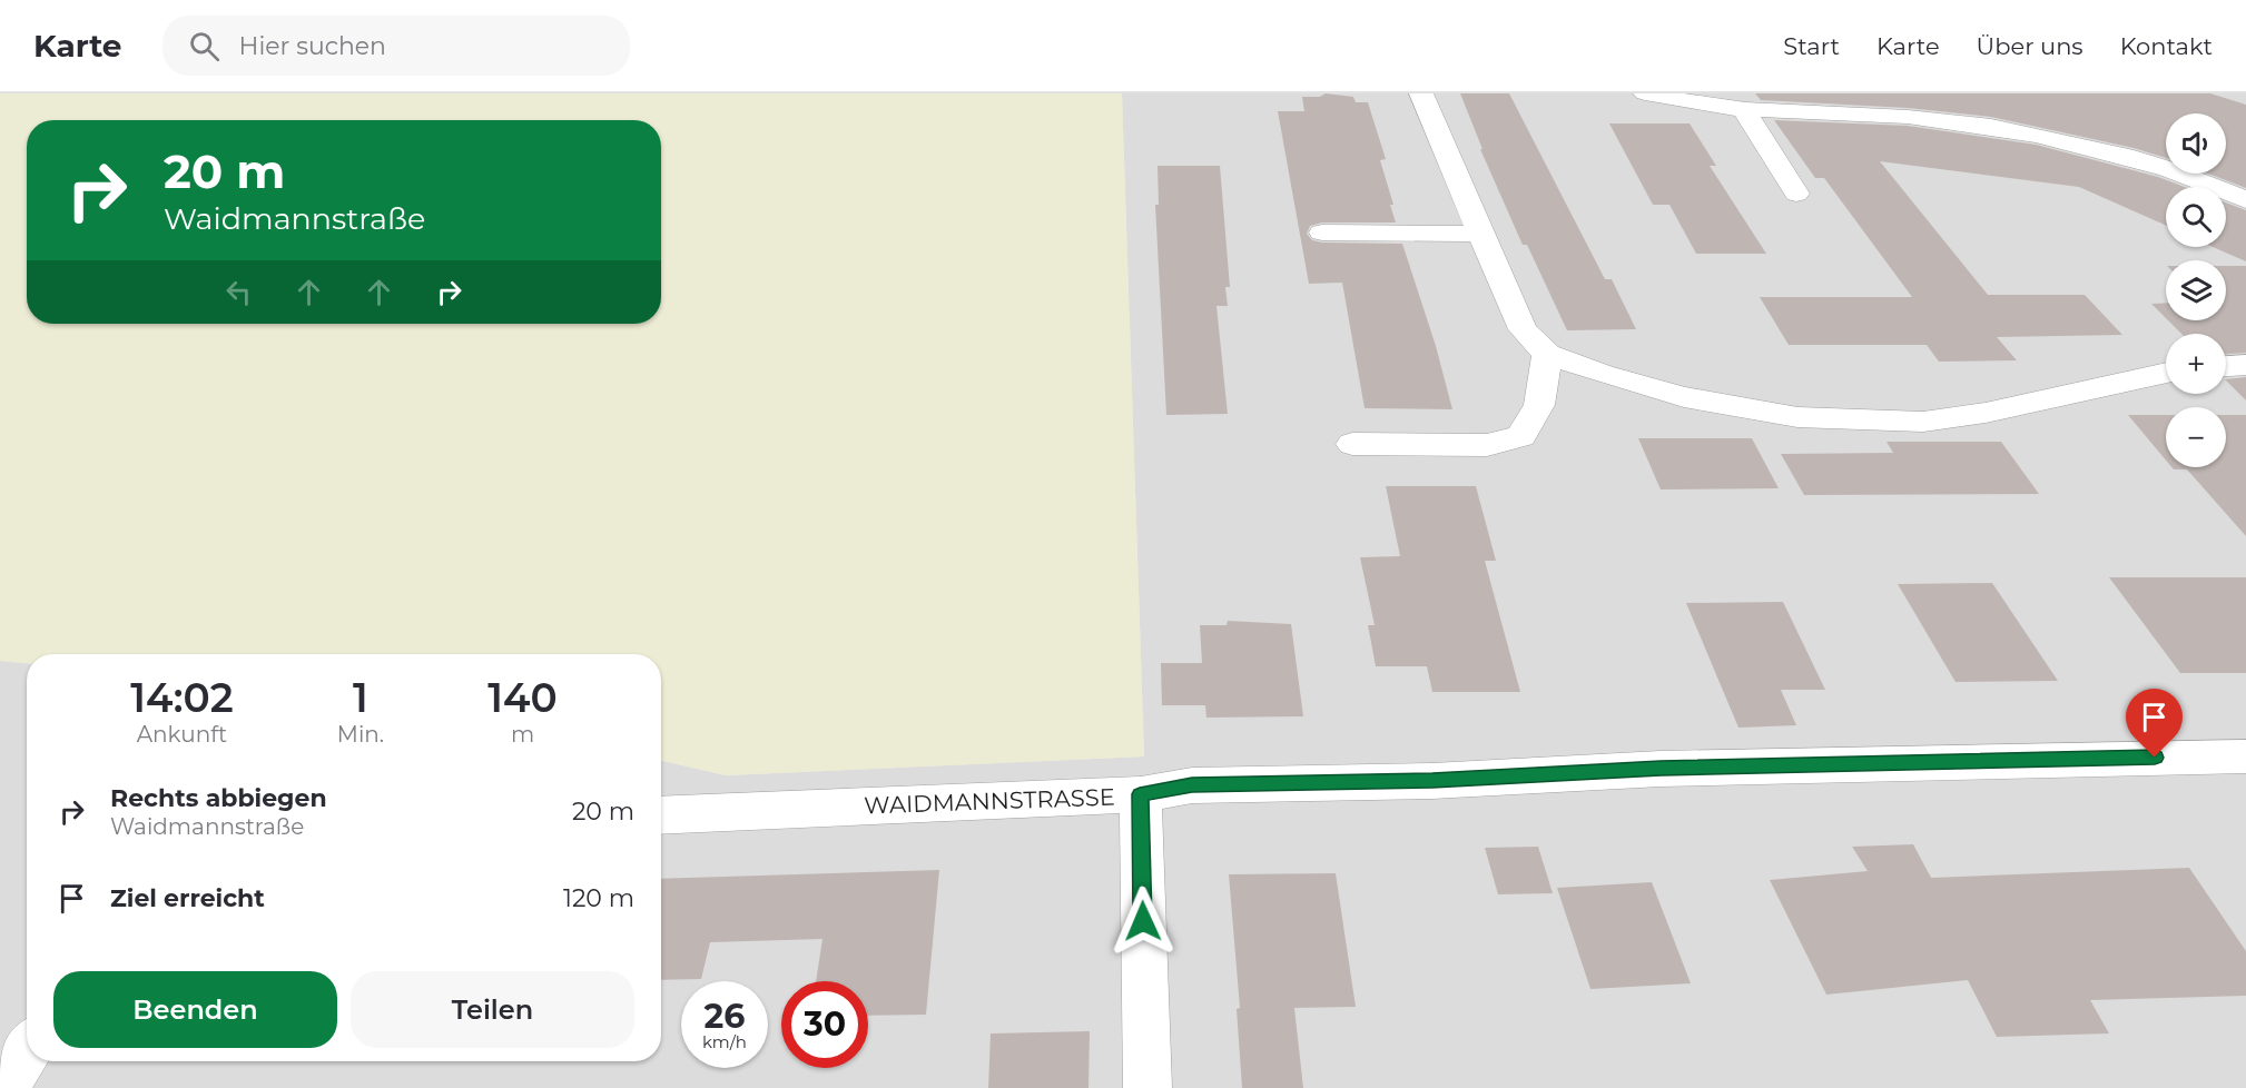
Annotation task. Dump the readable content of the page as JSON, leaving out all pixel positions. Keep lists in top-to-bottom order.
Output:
{
  "streets": {
    "street": ["WAIDMANNSTRASSE"]
  },
  "page": {
    "header": "Karte",
    "search": "Hier suchen",
    "nav": [
      "Start",
      "Karte",
      "Über uns",
      "Kontakt"
    ],
    "map_buttons": ["+", "−"],
    "turn": ["20 m", "Waidmannstraße"],
    "eta": [
      "14:02",
      "Ankunft",
      "1",
      "Min.",
      "140",
      "m"
    ],
    "list": [
      {
        "name": "Rechts abbiegen",
        "note": "Waidmannstraße",
        "value": "20 m"
      },
      {
        "name": "Ziel erreicht",
        "value": "120 m"
      }
    ],
    "buttons": ["Beenden", "Teilen"],
    "speed": "26 km/h",
    "limit": "30"
  }
}
